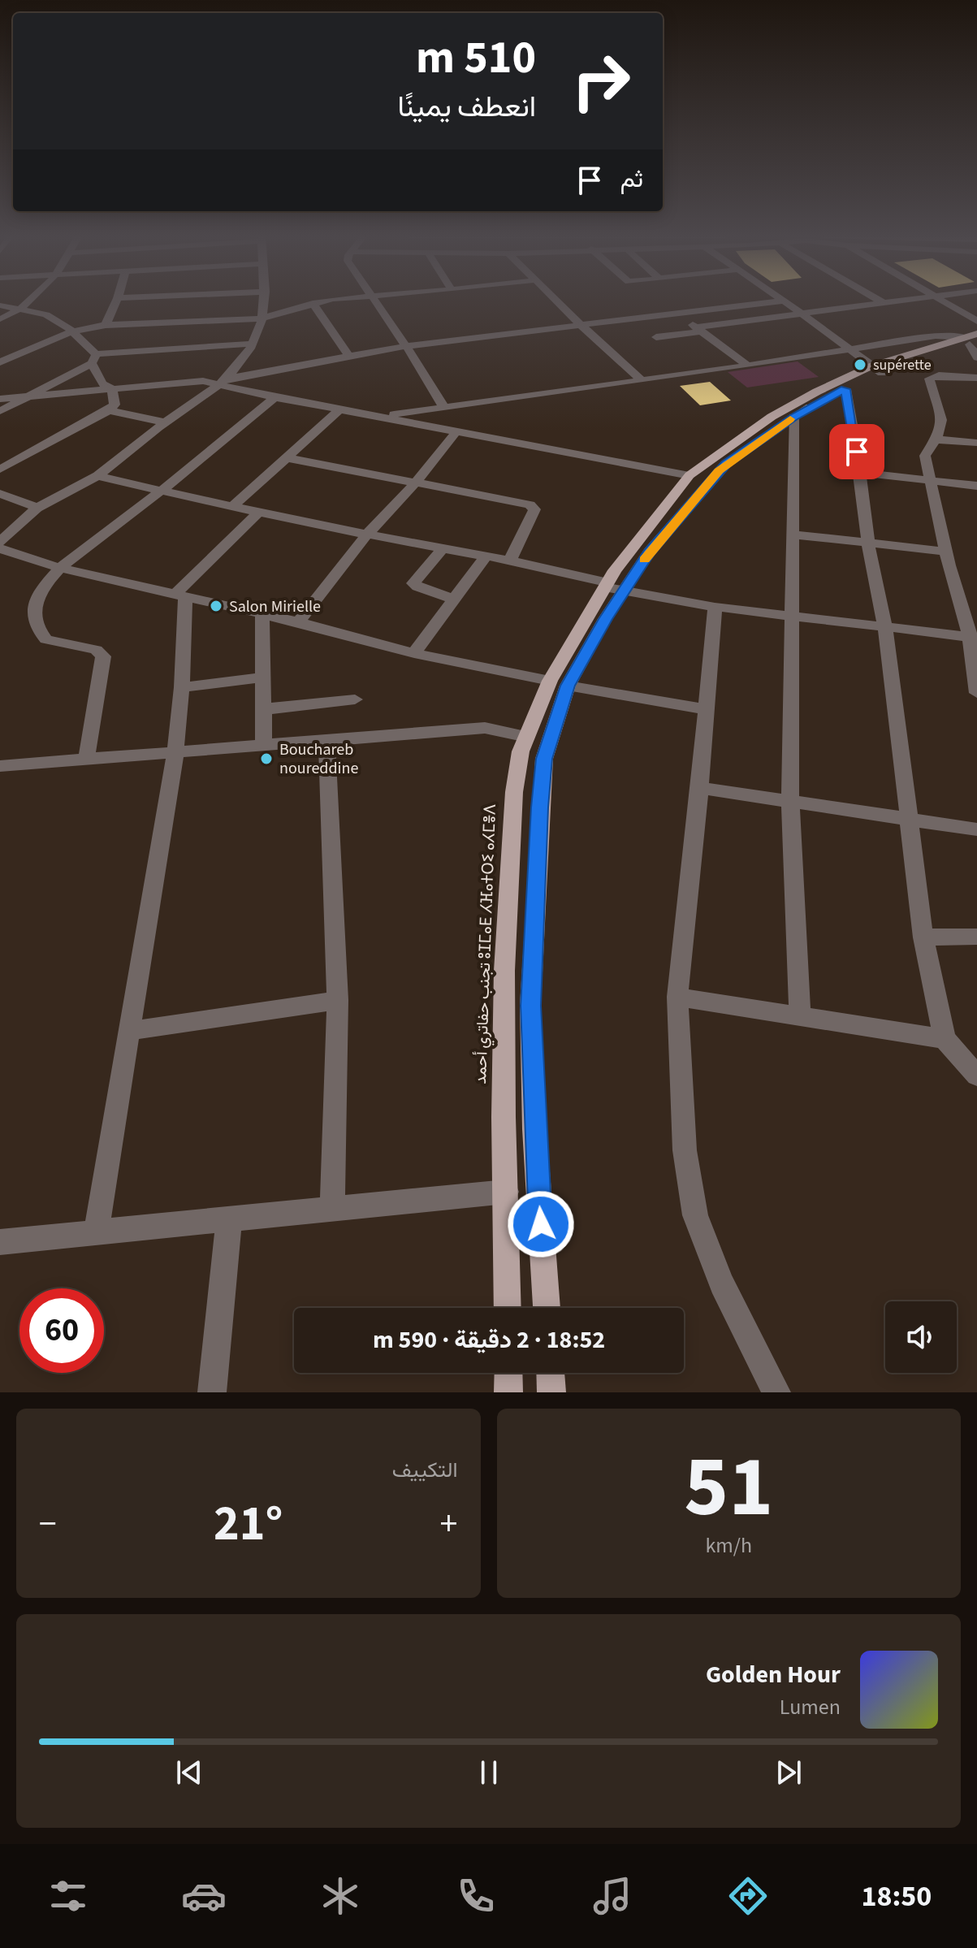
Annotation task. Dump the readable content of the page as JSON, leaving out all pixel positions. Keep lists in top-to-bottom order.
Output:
{
  "streets": {
    "main road": ["تجنب حفاتري أحمد ⵓⵊⵎⴰⴹ ⵃⴼⴰⵜⵔⵉ ⴰⵃⵎⴻⴷ"]
  },
  "places": ["supérette", "Salon Mirielle", "Bouchareb noureddine"],
  "page": {
    "turn": ["510 m", "انعطف يمينًا"],
    "then": "ثم",
    "limit": "60",
    "trip": "18:52 · 2 دقيقة · 590 m",
    "tile": [
      ["51", "km/h"],
      "التكييف"
    ],
    "heat": ["−", "21°", "+"],
    "song": ["Golden Hour", "Lumen"],
    "tabs": "18:50"
  }
}
